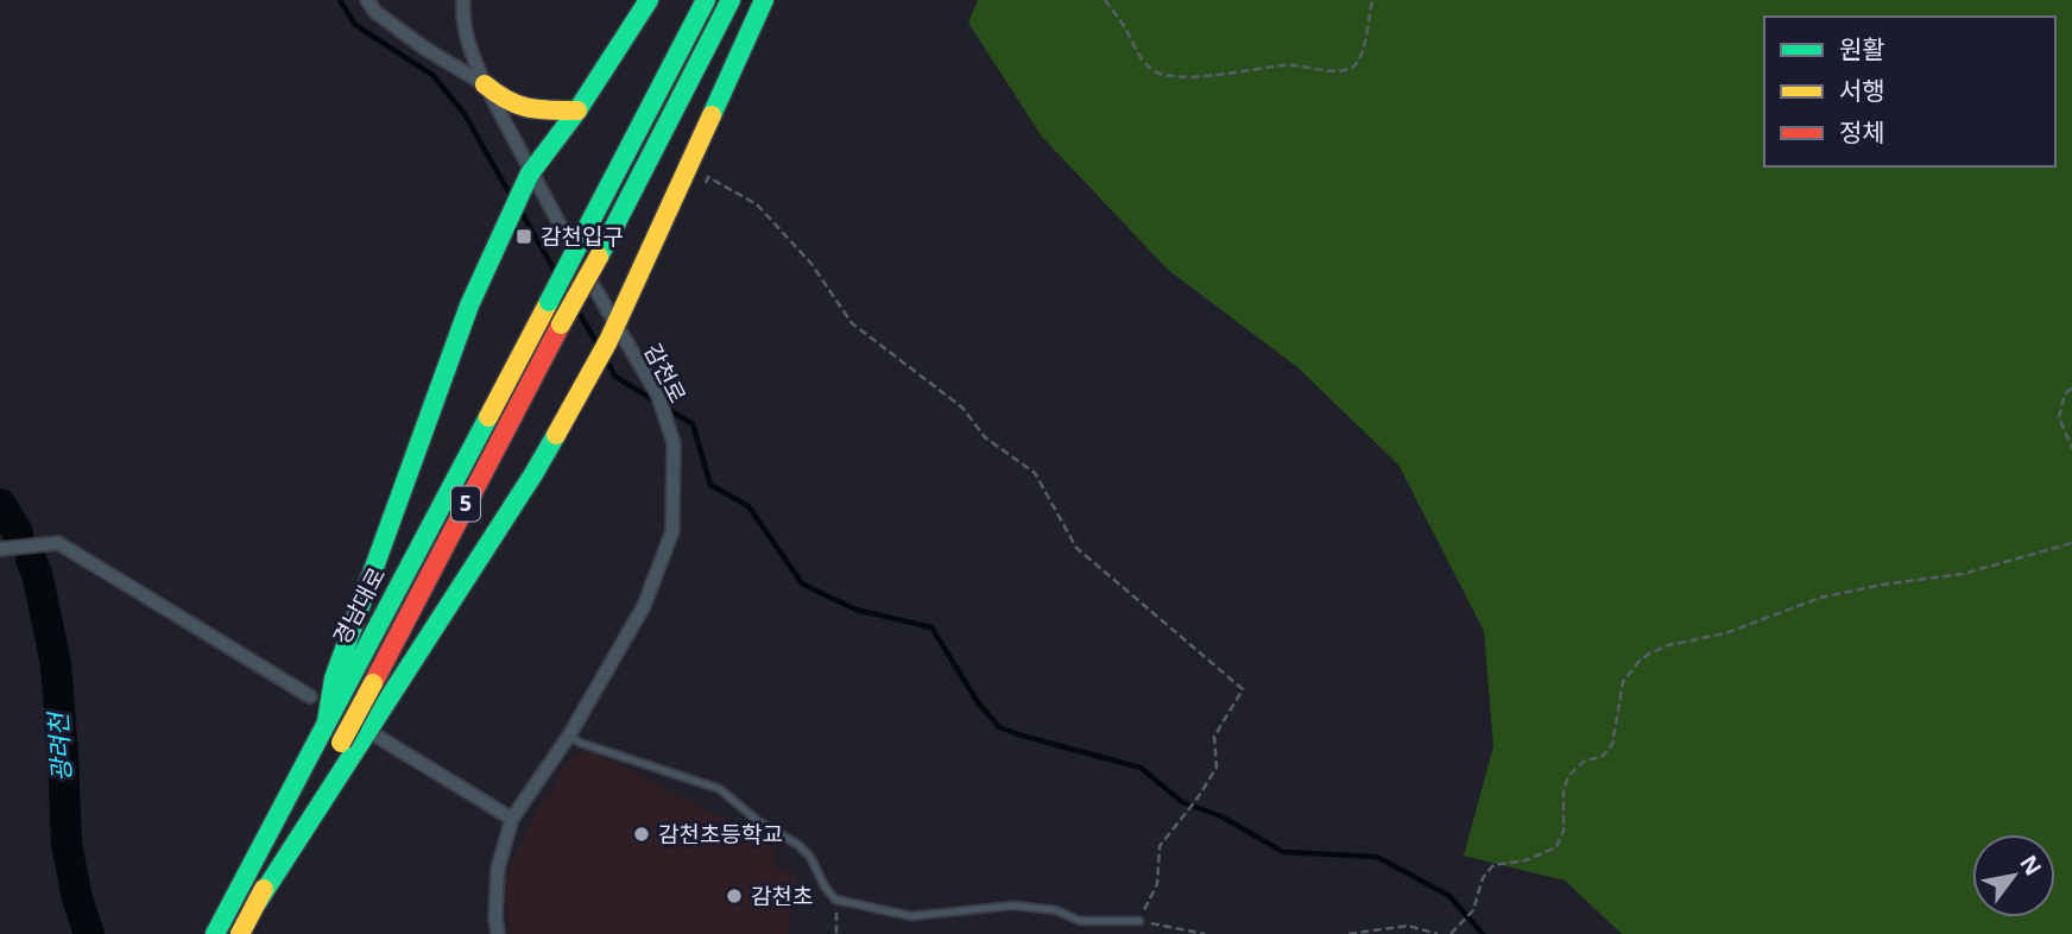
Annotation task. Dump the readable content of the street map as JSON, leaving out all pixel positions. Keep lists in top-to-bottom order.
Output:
{
  "streets": {
    "highway": ["5", "경남대로"],
    "street": ["감천로"]
  },
  "water": ["광려천"],
  "places": {
    "transit": ["감천입구"],
    "other": ["감천초등학교", "감천초"]
  },
  "legend": ["원활", "서행", "정체"],
  "north": "top right"
}
